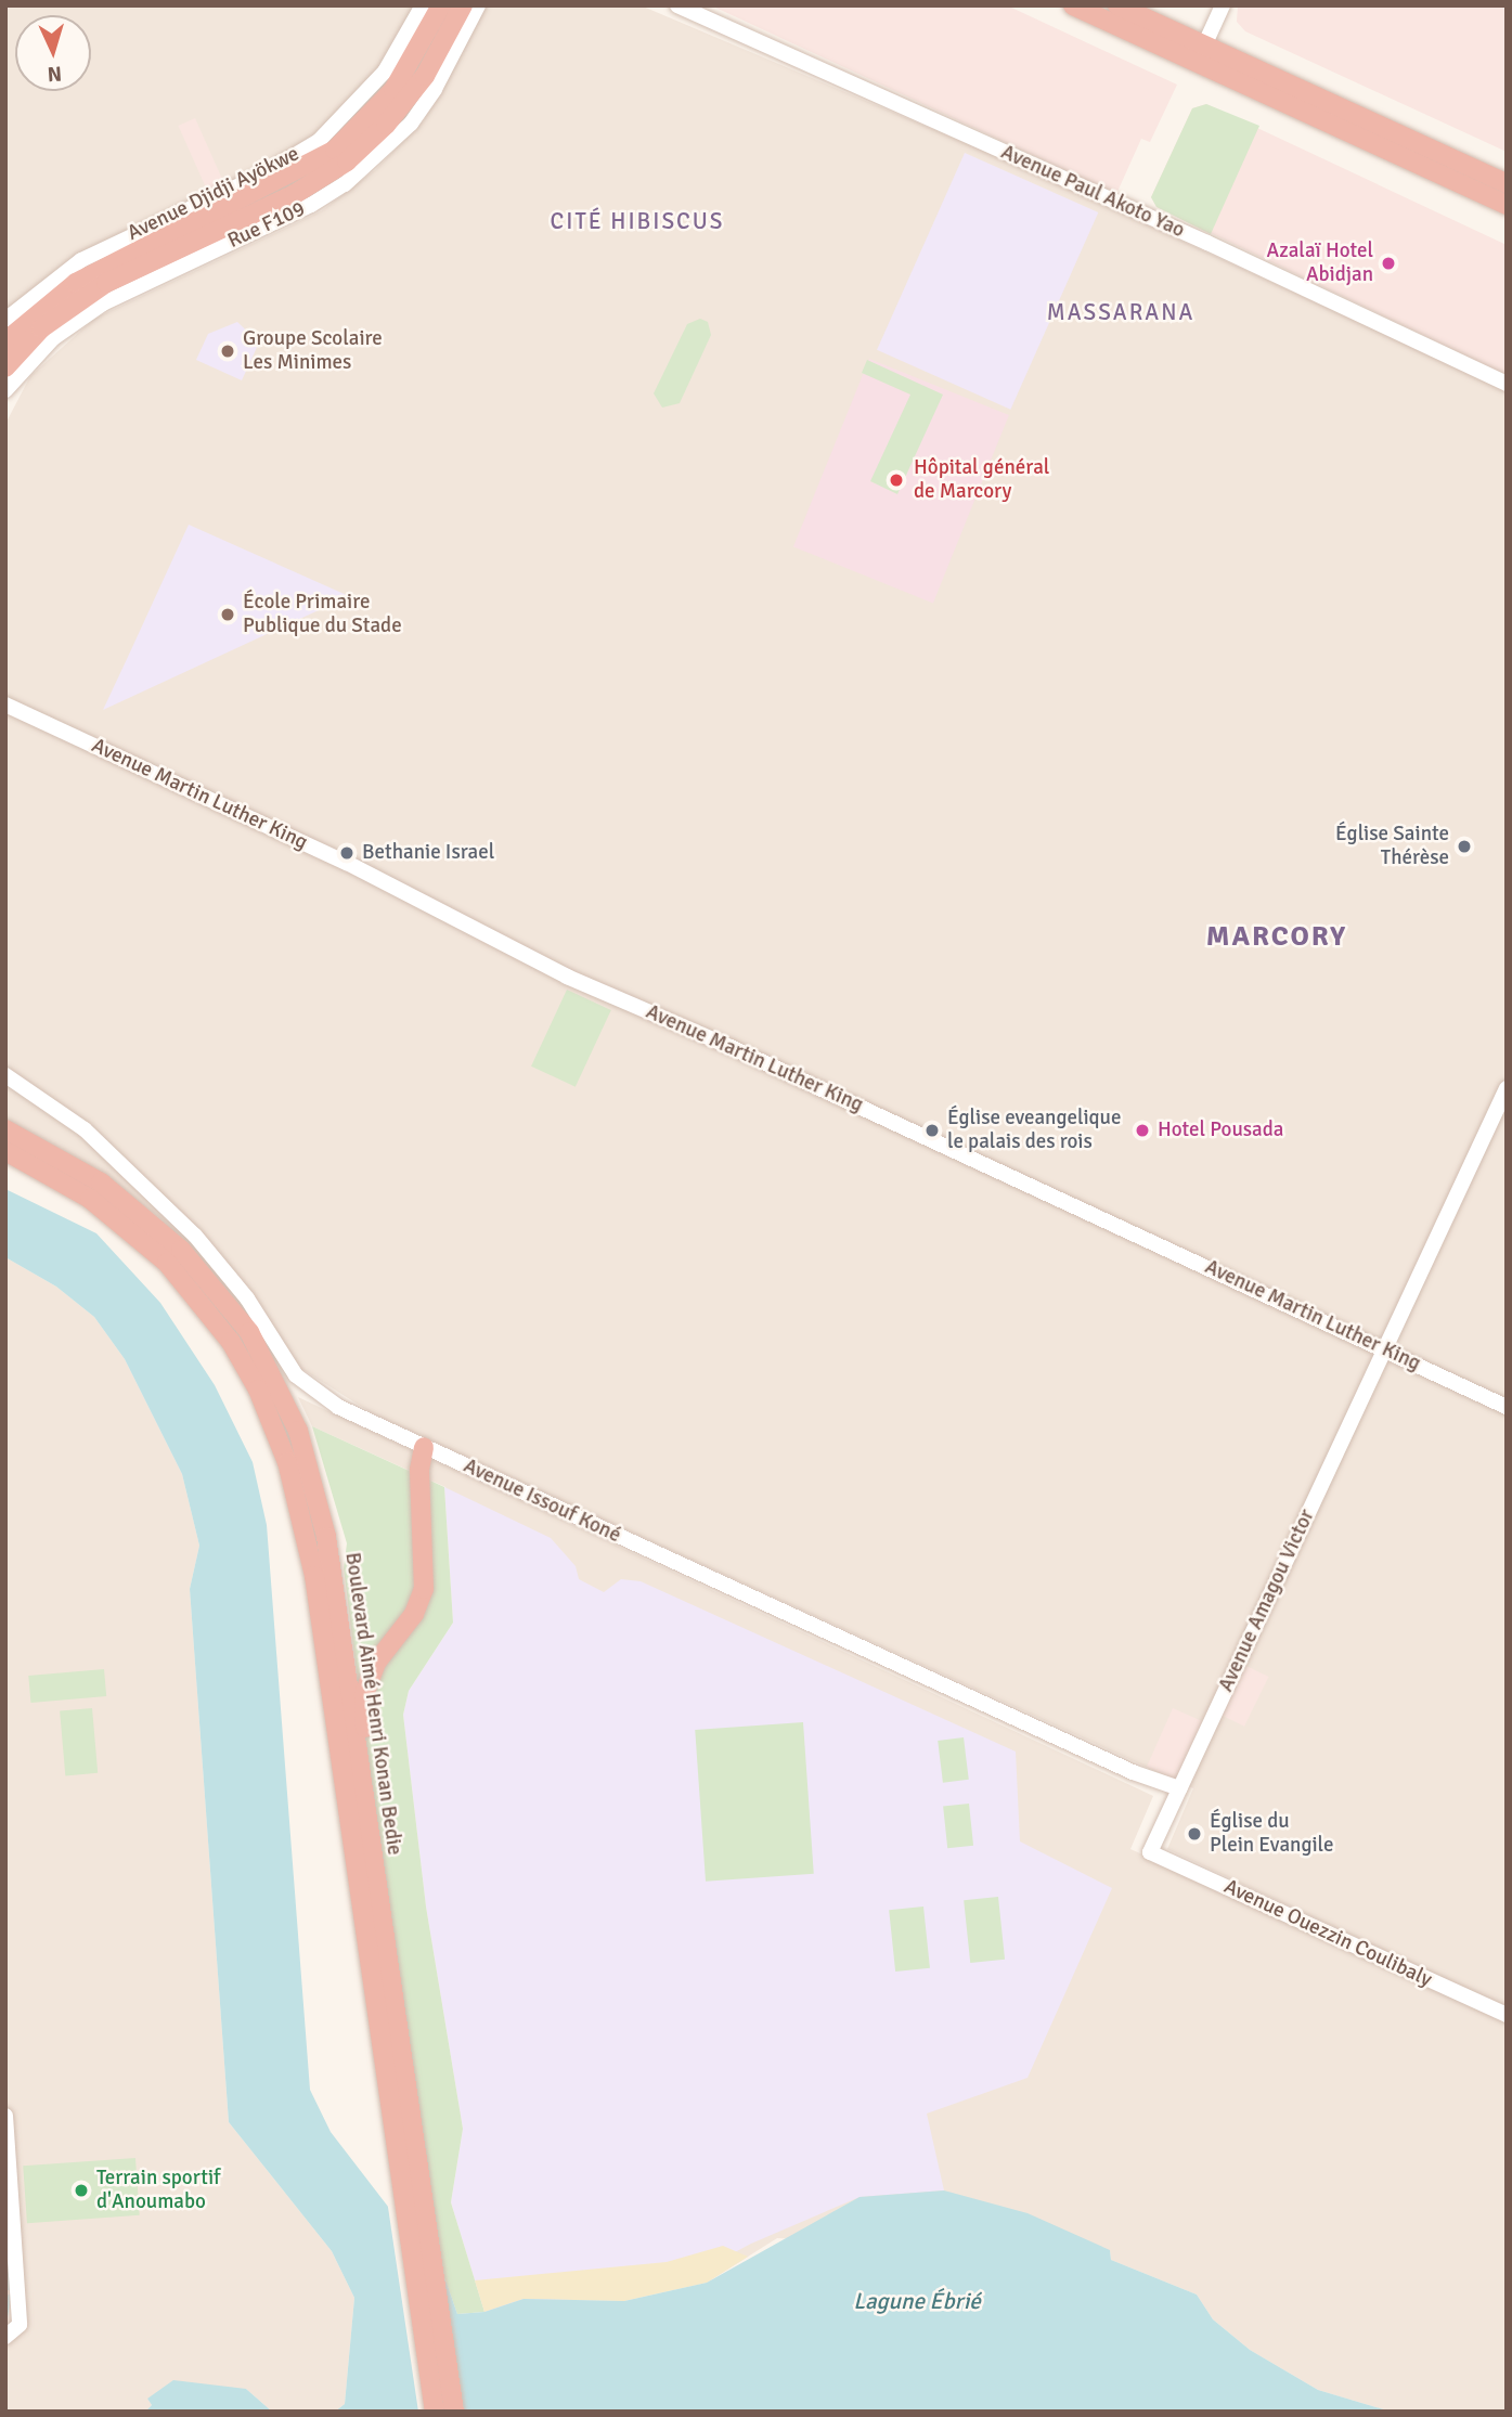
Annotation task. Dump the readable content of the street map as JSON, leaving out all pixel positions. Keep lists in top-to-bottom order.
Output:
{
  "streets": {
    "highway": ["Boulevard Aimé Henri Konan Bedie"],
    "street": [
      "Avenue Paul Akoto Yao",
      "Avenue Djidji Ayökwe",
      "Rue F109",
      "Avenue Martin Luther King",
      "Avenue Issouf Koné",
      "Avenue Amagou Victor",
      "Avenue Ouezzin Coulibaly"
    ]
  },
  "crossings": [
    ["Avenue Martin Luther King", "Avenue Amagou Victor"],
    ["Avenue Issouf Koné", "Avenue Amagou Victor"],
    ["Avenue Amagou Victor", "Avenue Ouezzin Coulibaly"]
  ],
  "districts": ["CITÉ HIBISCUS", "MASSARANA", "MARCORY"],
  "water": ["Lagune Ébrié"],
  "places": [
    "Azalaï Hotel Abidjan",
    "Groupe Scolaire Les Minimes",
    "Hôpital général de Marcory",
    "École Primaire Publique du Stade",
    "Église Sainte Thérèse",
    "Bethanie Israel",
    "Église eveangelique le palais des rois",
    "Hotel Pousada",
    "Église du Plein Evangile",
    "Terrain sportif d'Anoumabo"
  ],
  "north": "bottom"
}
